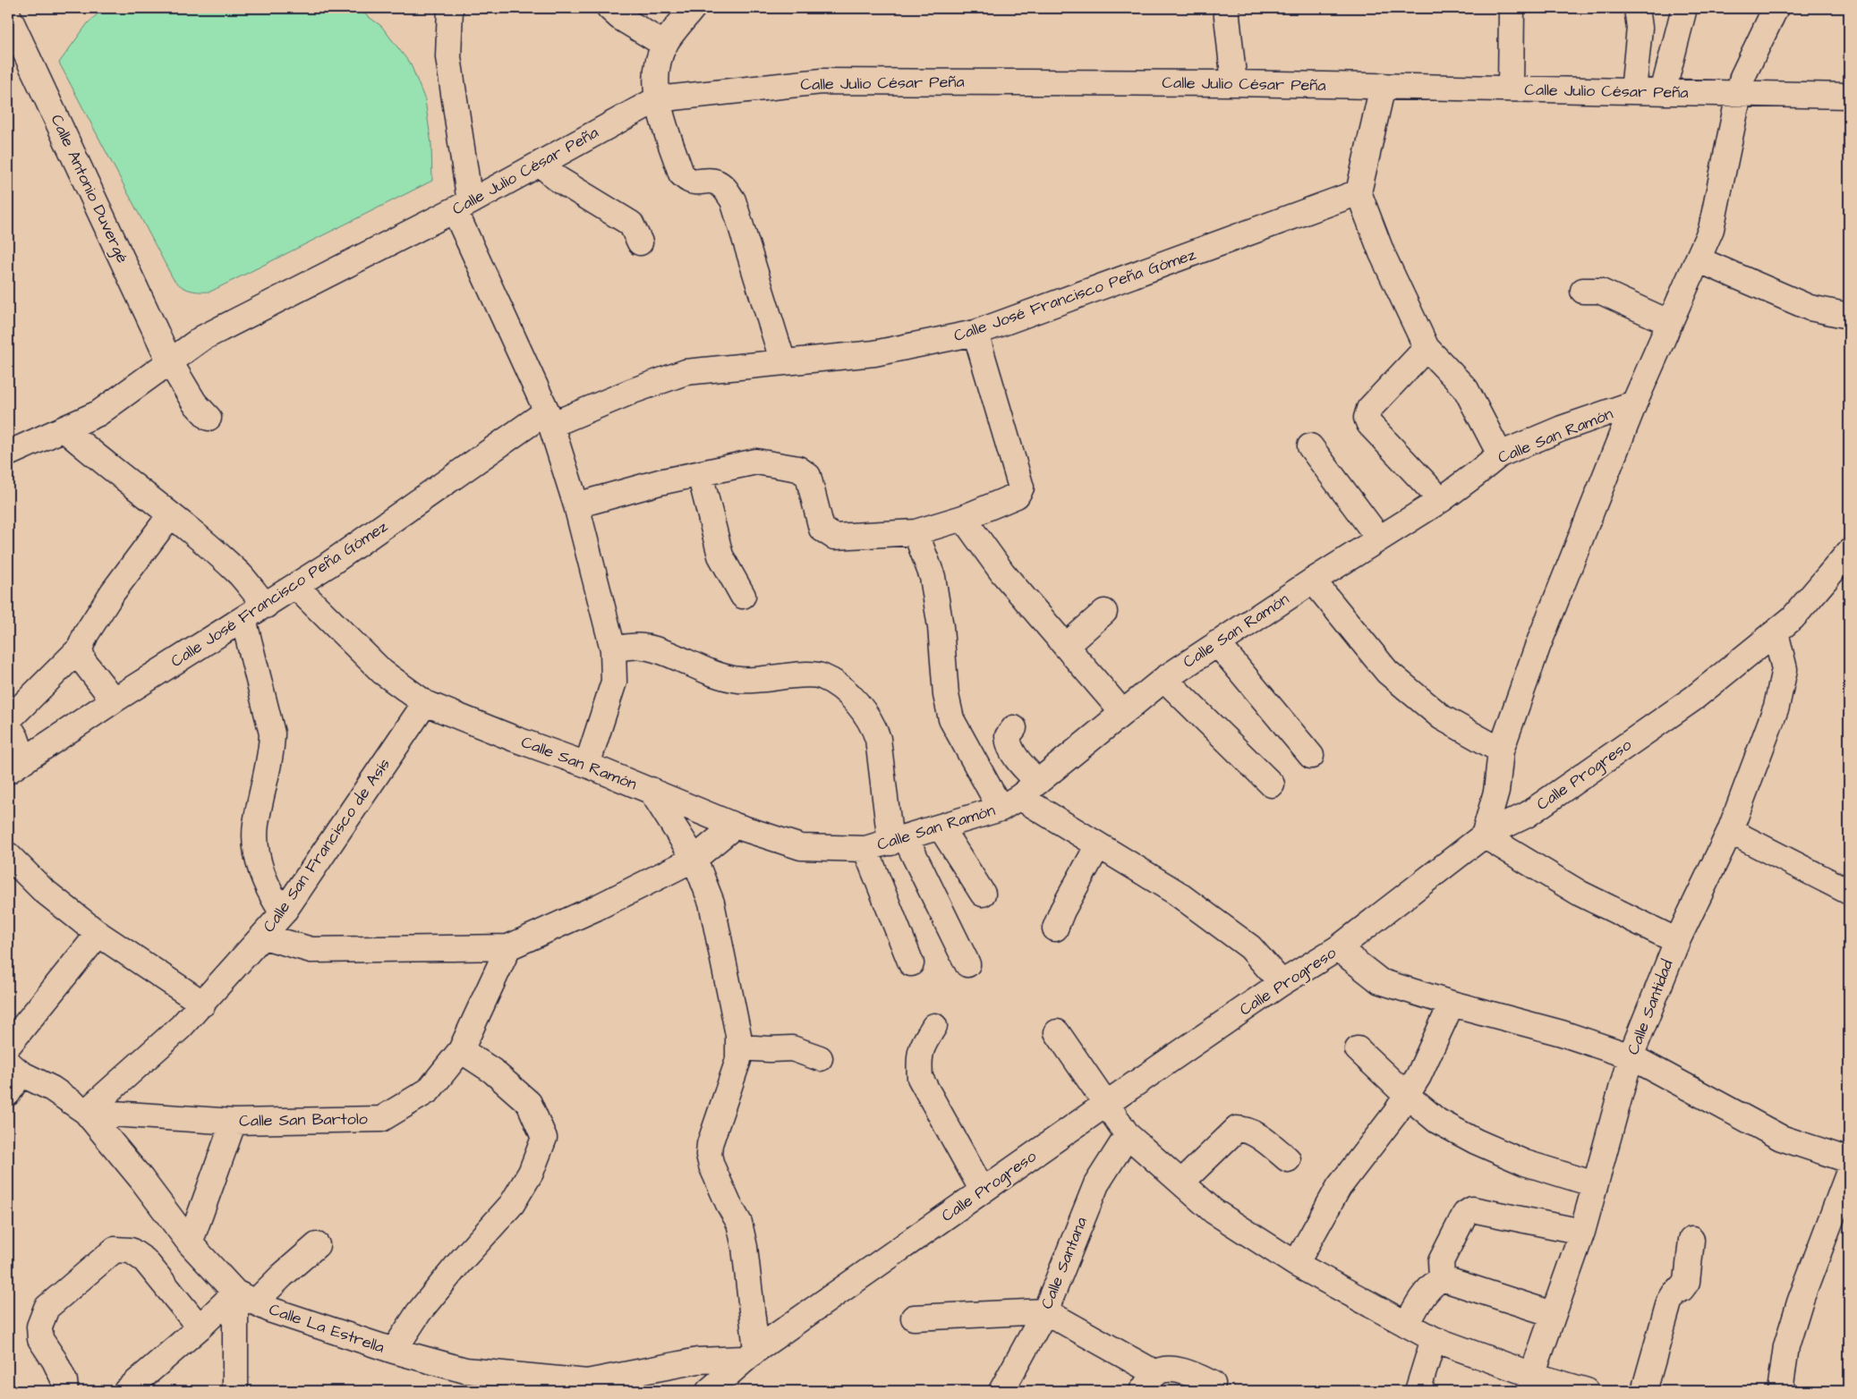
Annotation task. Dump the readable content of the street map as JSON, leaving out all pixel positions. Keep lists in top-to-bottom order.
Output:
{
  "streets": {
    "street": [
      "Calle Julio César Peña",
      "Calle Antonio Duvergé",
      "Calle José Francisco Peña Gómez",
      "Calle San Ramón",
      "Calle Progreso",
      "Calle San Francisco de Asís",
      "Calle Santidad",
      "Calle San Bartolo",
      "Calle Santana",
      "Calle La Estrella"
    ]
  },
  "crossings": [
    ["Calle Julio César Peña", "Calle Antonio Duvergé"],
    ["Calle José Francisco Peña Gómez", "Calle San Ramón"],
    ["Calle San Ramón", "Calle San Francisco de Asís"],
    ["Calle Progreso", "Calle Santidad"],
    ["Calle Progreso", "Calle La Estrella"],
    ["Calle San Francisco de Asís", "Calle San Bartolo"],
    ["Calle San Francisco de Asís", "Calle La Estrella"],
    ["Calle San Bartolo", "Calle La Estrella"]
  ]
}
